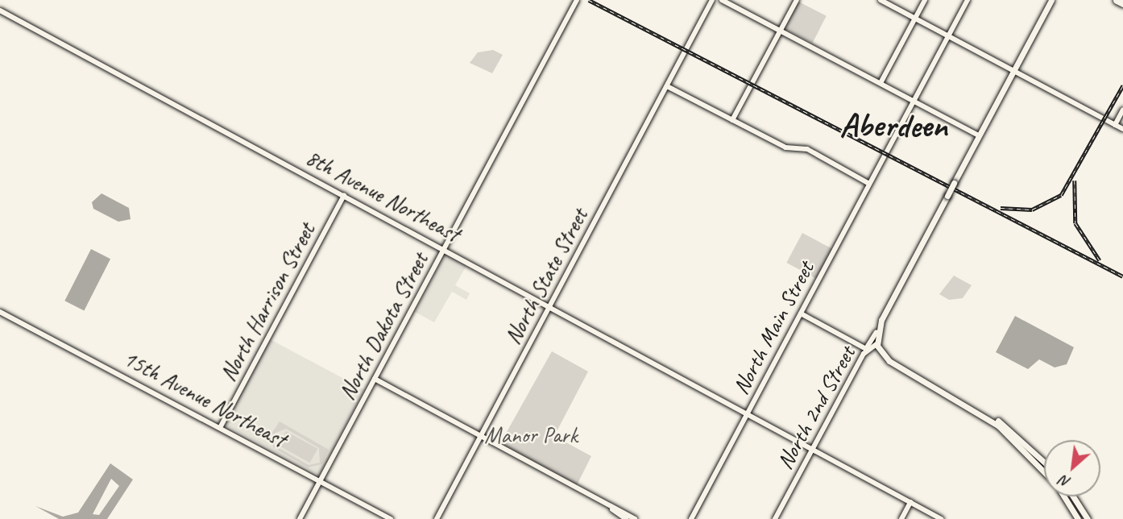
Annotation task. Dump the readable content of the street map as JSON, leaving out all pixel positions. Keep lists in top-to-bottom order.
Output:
{
  "streets": {
    "main road": ["North 2nd Street"],
    "street": [
      "8th Avenue Northeast",
      "North State Street",
      "North Harrison Street",
      "North Dakota Street",
      "North Main Street",
      "15th Avenue Northeast"
    ]
  },
  "crossings": [
    ["8th Avenue Northeast", "North State Street"],
    ["8th Avenue Northeast", "North Harrison Street"],
    ["8th Avenue Northeast", "North Dakota Street"],
    ["8th Avenue Northeast", "North Main Street"],
    ["8th Avenue Northeast", "North 2nd Street"],
    ["North Harrison Street", "15th Avenue Northeast"],
    ["North Dakota Street", "15th Avenue Northeast"]
  ],
  "districts": ["Aberdeen"],
  "parks": ["Manor Park"],
  "north": "bottom left"
}
